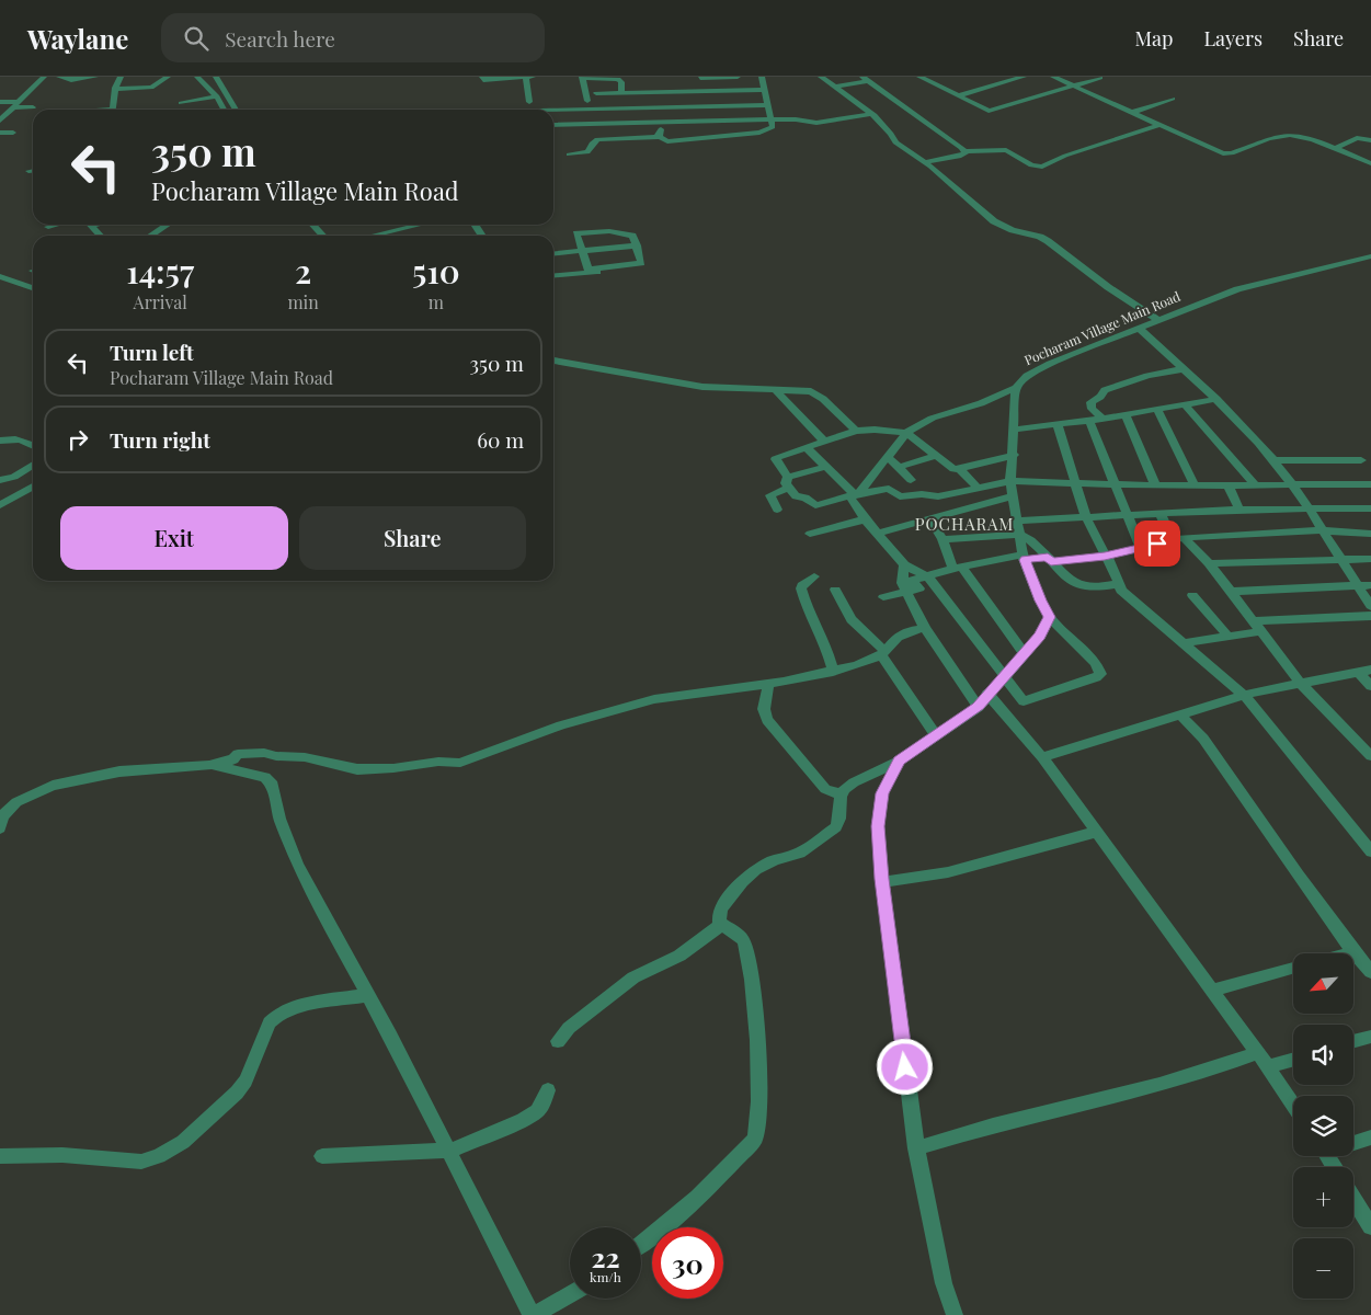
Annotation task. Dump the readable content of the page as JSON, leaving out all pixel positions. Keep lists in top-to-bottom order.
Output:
{
  "streets": {
    "street": ["Pocharam Village Main Road"]
  },
  "districts": ["POCHARAM"],
  "north": "bottom left",
  "page": {
    "header": "Waylane",
    "search": "Search here",
    "nav": ["Map", "Layers", "Share"],
    "turn": ["350 m", "Pocharam Village Main Road"],
    "eta": [
      "14:57",
      "Arrival",
      "2",
      "min",
      "510",
      "m"
    ],
    "list": [
      {
        "name": "Turn left",
        "note": "Pocharam Village Main Road",
        "value": "350 m"
      },
      {
        "name": "Turn right",
        "value": "60 m"
      }
    ],
    "buttons": ["Exit", "Share"],
    "map_buttons": ["+", "−"],
    "speed": "22 km/h",
    "limit": "30"
  }
}
